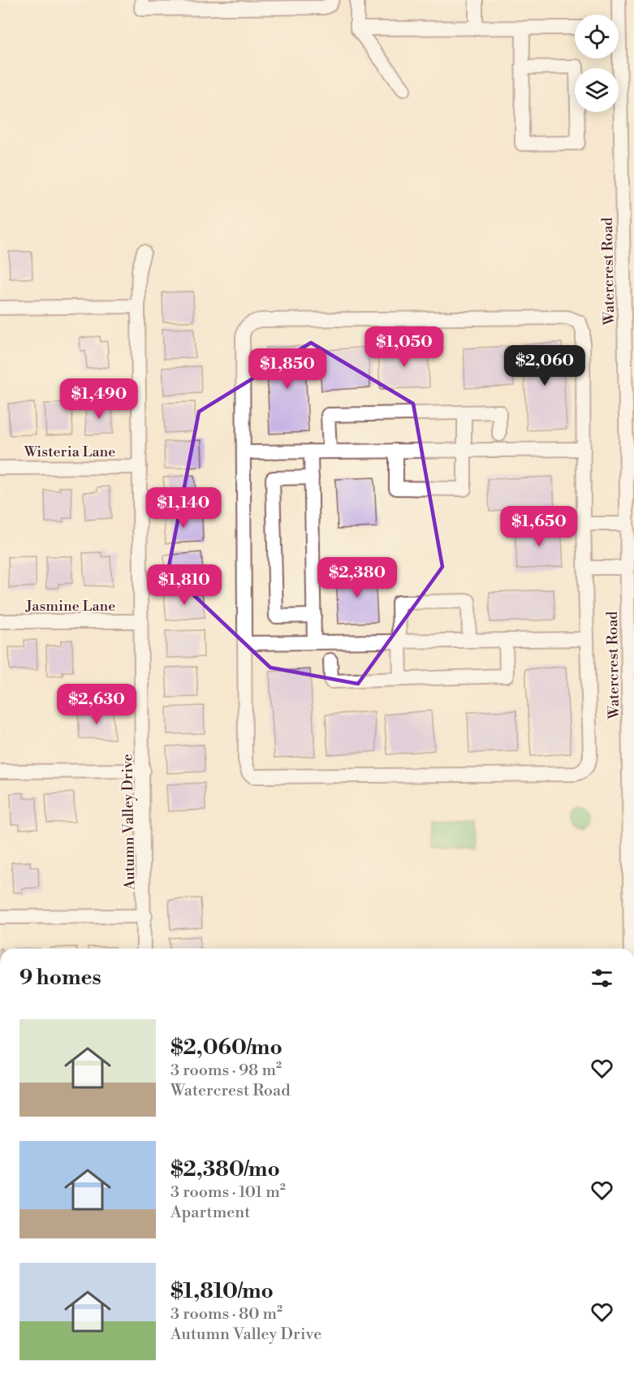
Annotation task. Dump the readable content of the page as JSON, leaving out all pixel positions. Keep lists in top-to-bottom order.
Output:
{
  "streets": {
    "street": [
      "Watercrest Road",
      "Wisteria Lane",
      "Jasmine Lane",
      "Autumn Valley Drive"
    ]
  },
  "crossings": [
    ["Wisteria Lane", "Autumn Valley Drive"],
    ["Jasmine Lane", "Autumn Valley Drive"]
  ],
  "page": {
    "price": [
      "$1,050",
      "$2,060",
      "$1,850",
      "$1,490",
      "$1,140",
      "$1,650",
      "$2,380",
      "$1,810",
      "$2,630"
    ],
    "heading": "9 homes",
    "list": [
      {
        "name": "$2,060/mo",
        "note": "3 rooms · 98 m² · Watercrest Road"
      },
      {
        "name": "$2,380/mo",
        "note": "3 rooms · 101 m² · Apartment"
      },
      {
        "name": "$1,810/mo",
        "note": "3 rooms · 80 m² · Autumn Valley Drive"
      }
    ]
  }
}
